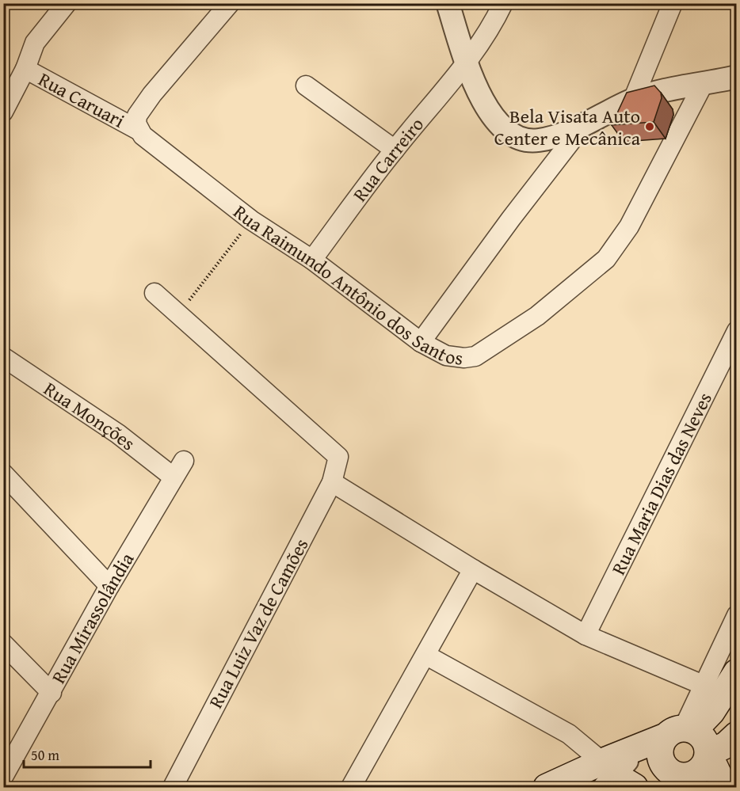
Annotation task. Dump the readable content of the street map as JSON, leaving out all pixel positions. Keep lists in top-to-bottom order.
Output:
{
  "streets": {
    "street": [
      "Rua Caruari",
      "Rua Carreiro",
      "Rua Raimundo Antônio dos Santos",
      "Rua Monções",
      "Rua Maria Dias das Neves",
      "Rua Mirassolândia",
      "Rua Luiz Vaz de Camões"
    ]
  },
  "crossings": [
    ["Rua Caruari", "Rua Raimundo Antônio dos Santos"],
    ["Rua Carreiro", "Rua Raimundo Antônio dos Santos"],
    ["Rua Monções", "Rua Mirassolândia"]
  ],
  "places": ["Bela Visata Auto Center e Mecânica"],
  "scale_bar": "50 m"
}
